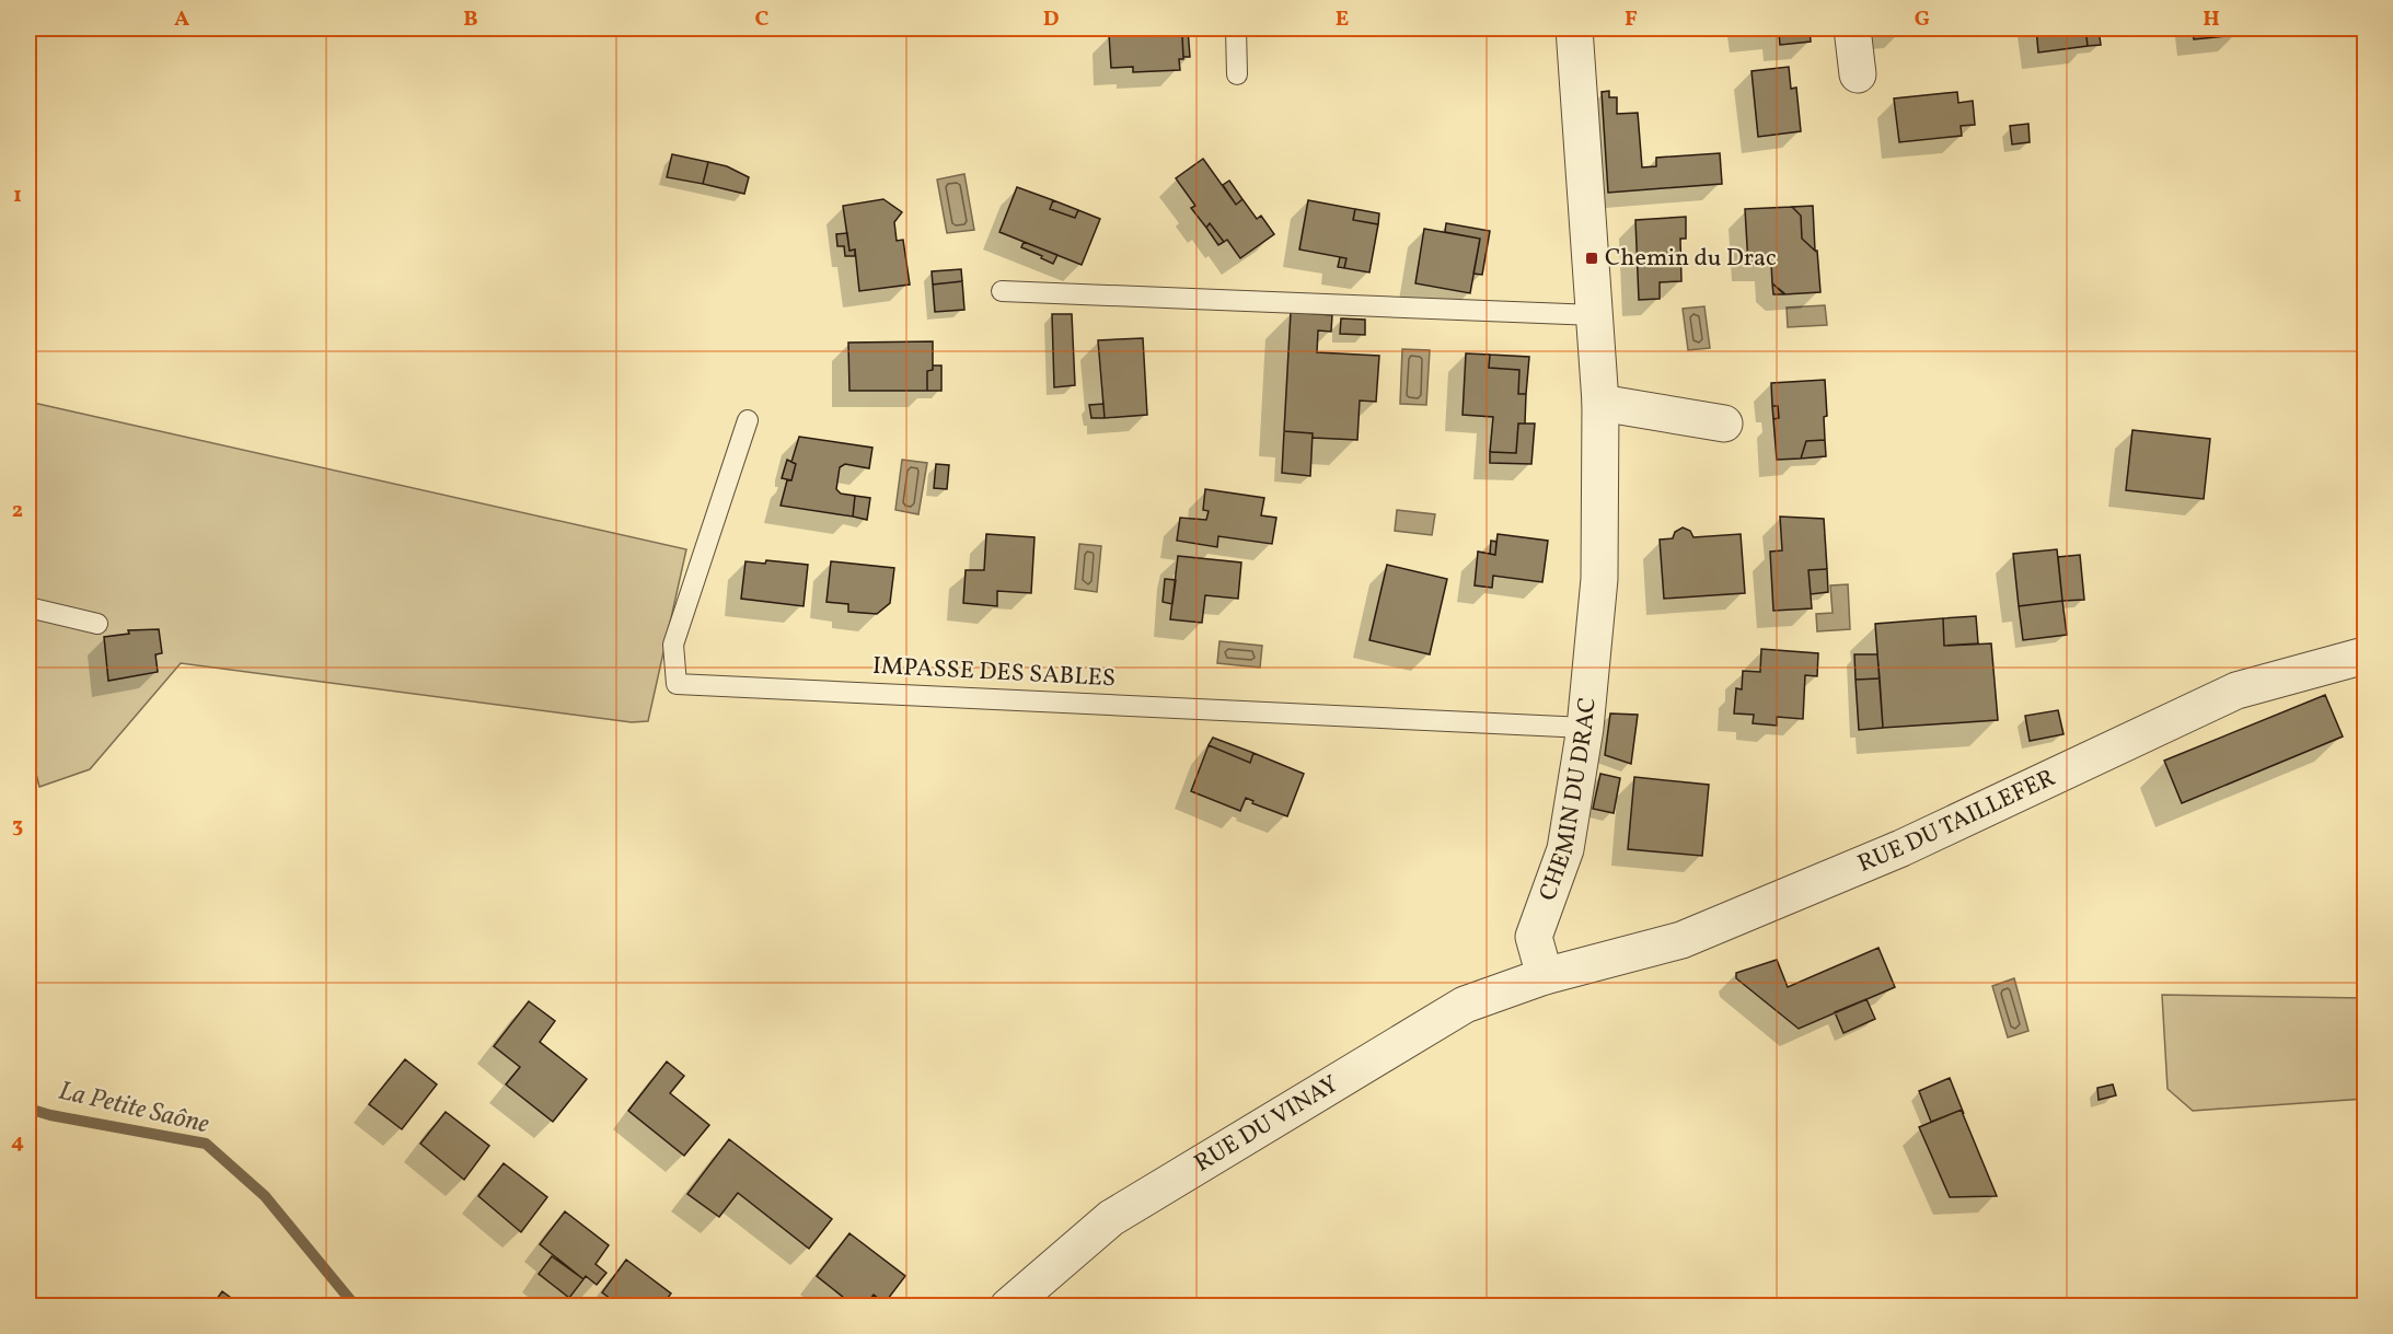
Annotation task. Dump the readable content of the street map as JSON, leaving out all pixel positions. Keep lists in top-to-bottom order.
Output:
{
  "streets": {
    "street": ["CHEMIN DU DRAC", "RUE DU TAILLEFER", "RUE DU VINAY"],
    "lane": ["IMPASSE DES SABLES"]
  },
  "crossings": [
    ["IMPASSE DES SABLES", "CHEMIN DU DRAC"],
    ["CHEMIN DU DRAC", "RUE DU TAILLEFER"],
    ["CHEMIN DU DRAC", "RUE DU VINAY"],
    ["RUE DU TAILLEFER", "RUE DU VINAY"]
  ],
  "water": ["La Petite Saône"],
  "places": {
    "transit": ["Chemin du Drac"]
  },
  "grid": {
    "columns": [
      "A",
      "B",
      "C",
      "D",
      "E",
      "F",
      "G",
      "H"
    ],
    "rows": [
      "1",
      "2",
      "3",
      "4"
    ]
  }
}
